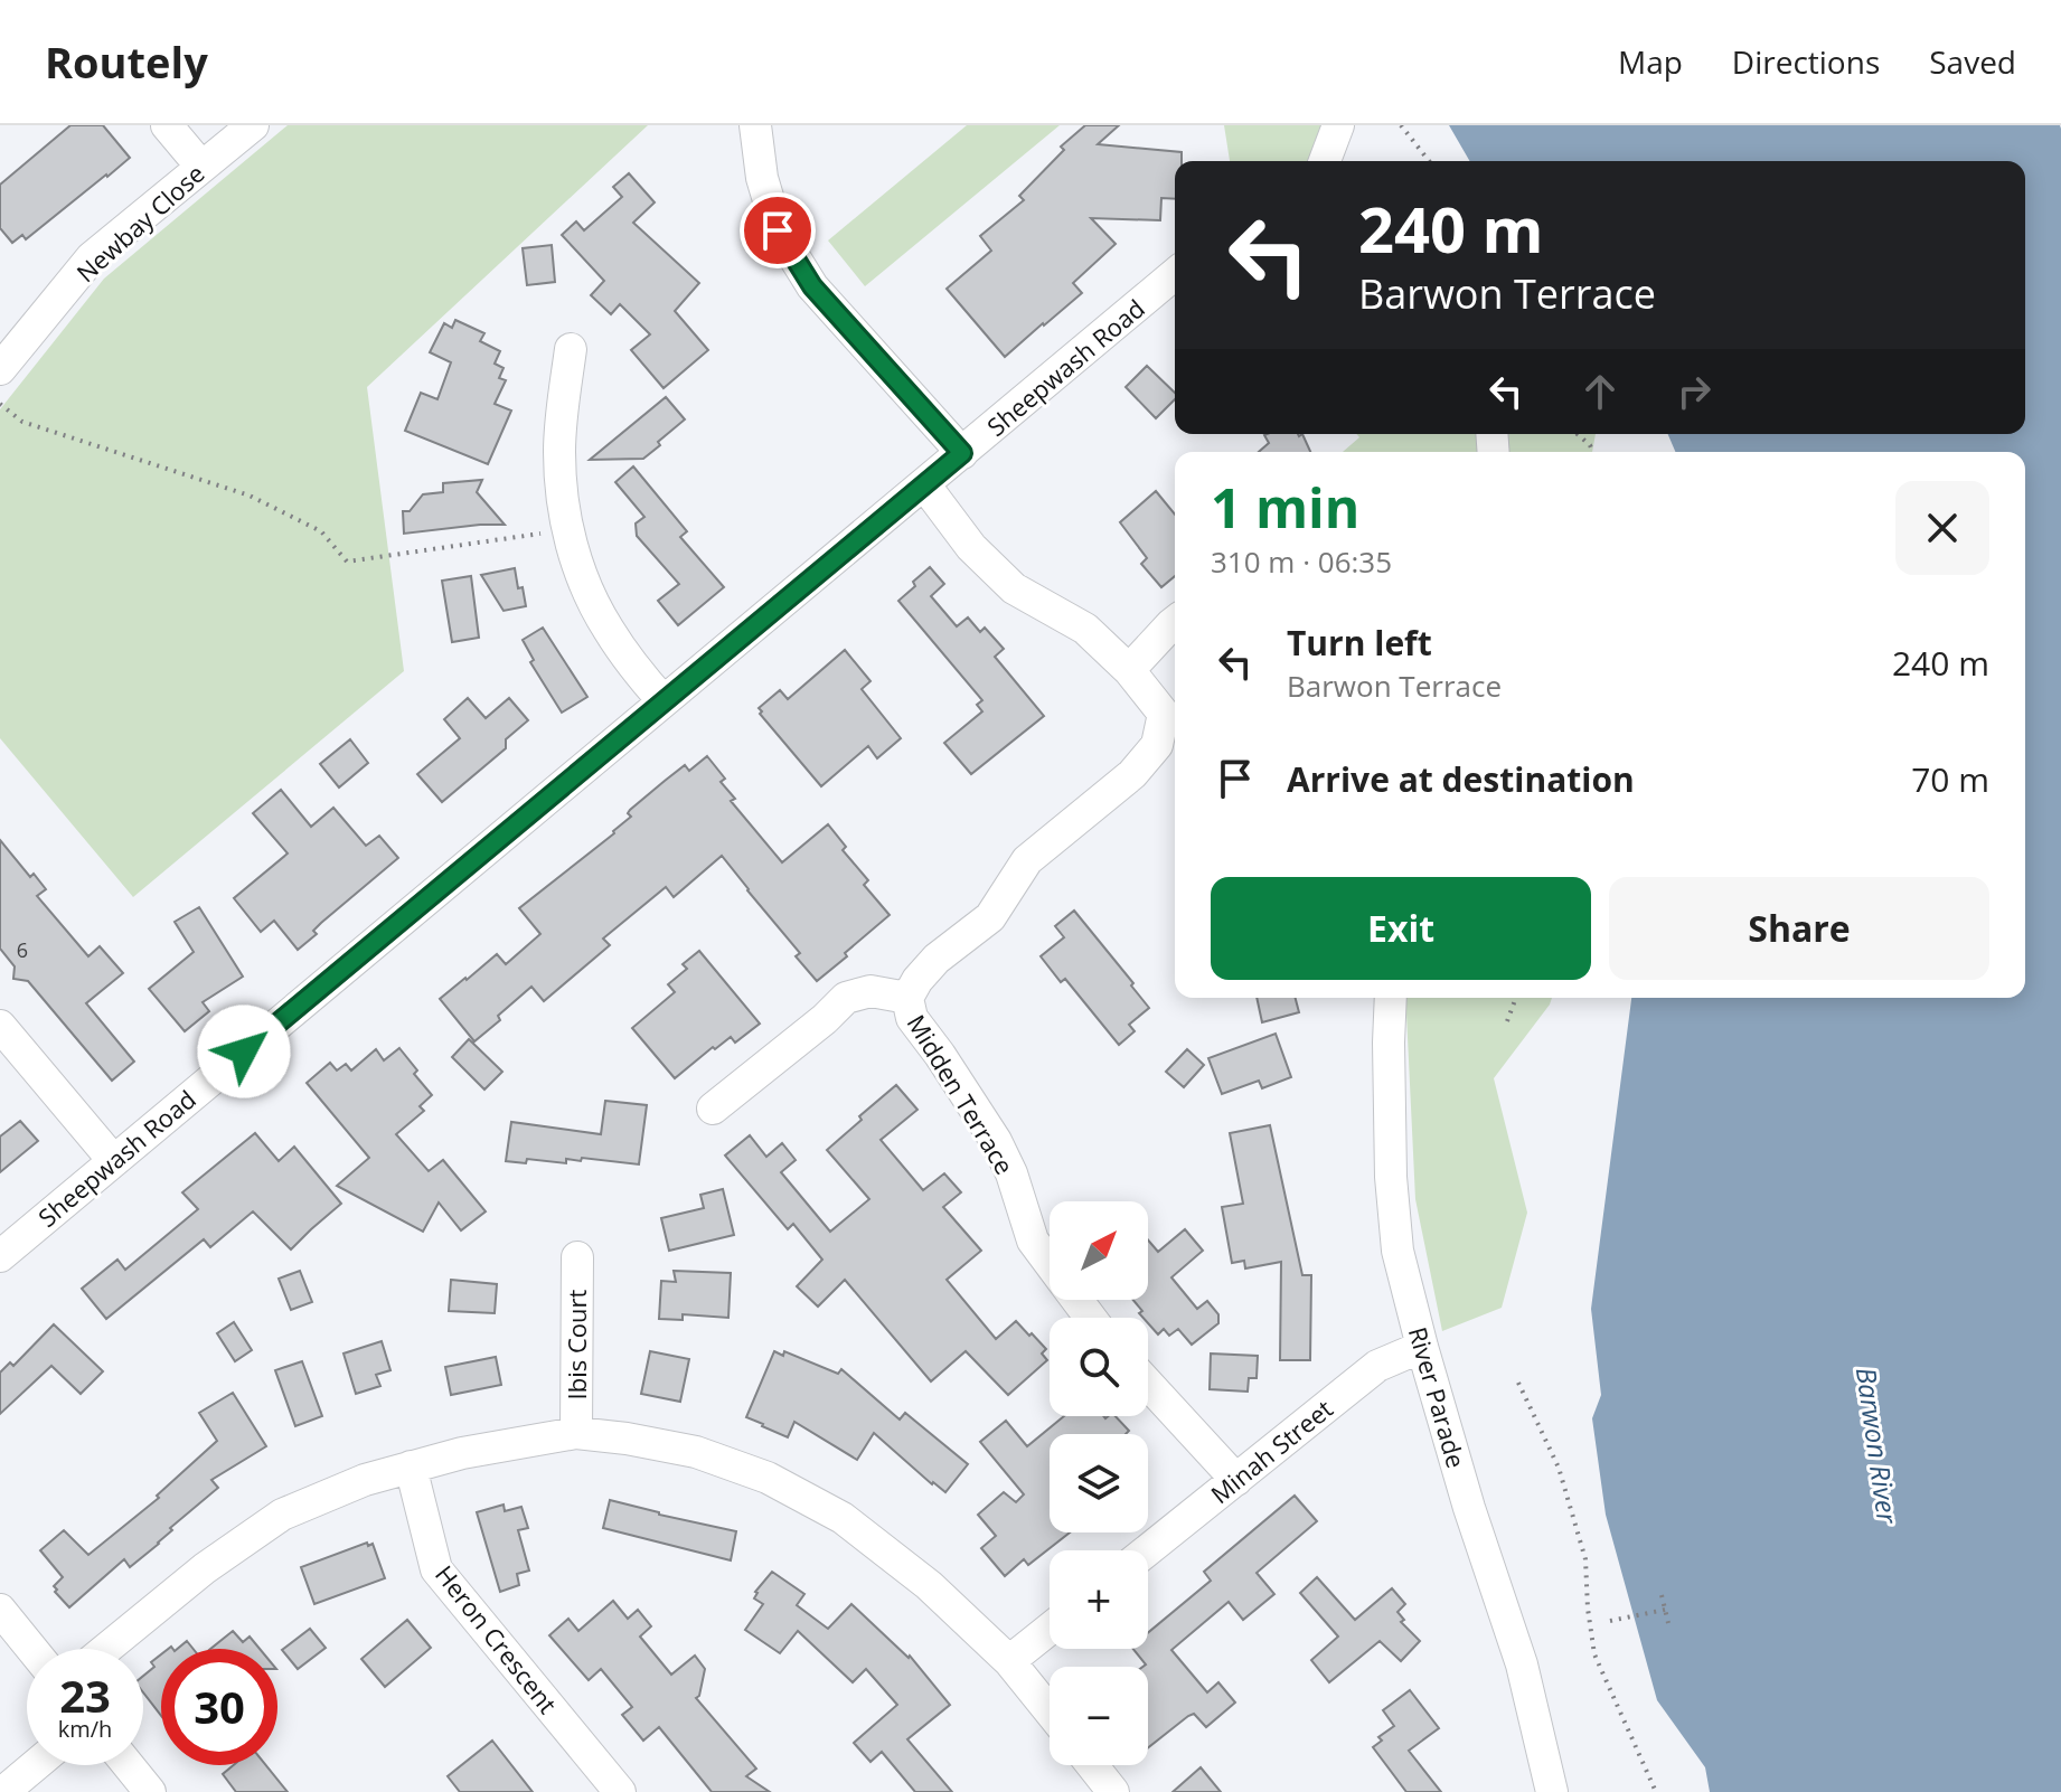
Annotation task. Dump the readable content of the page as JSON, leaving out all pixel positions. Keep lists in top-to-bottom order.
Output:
{
  "streets": {
    "street": [
      "Newbay Close",
      "Sheepwash Road",
      "Midden Terrace",
      "Ibis Court",
      "River Parade",
      "Minah Street",
      "Heron Crescent"
    ]
  },
  "crossings": [
    ["Sheepwash Road", "Midden Terrace"],
    ["River Parade", "Minah Street"]
  ],
  "water": ["Barwon River"],
  "house_numbers": ["6"],
  "north": "top right",
  "page": {
    "header": "Routely",
    "nav": ["Map", "Directions", "Saved"],
    "turn": ["240 m", "Barwon Terrace"],
    "heading": ["1 min", "310 m · 06:35"],
    "list": [
      {
        "name": "Turn left",
        "note": "Barwon Terrace",
        "value": "240 m"
      },
      {
        "name": "Arrive at destination",
        "value": "70 m"
      }
    ],
    "buttons": ["Exit", "Share"],
    "map_buttons": ["+", "−"],
    "speed": "23 km/h",
    "limit": "30"
  }
}
